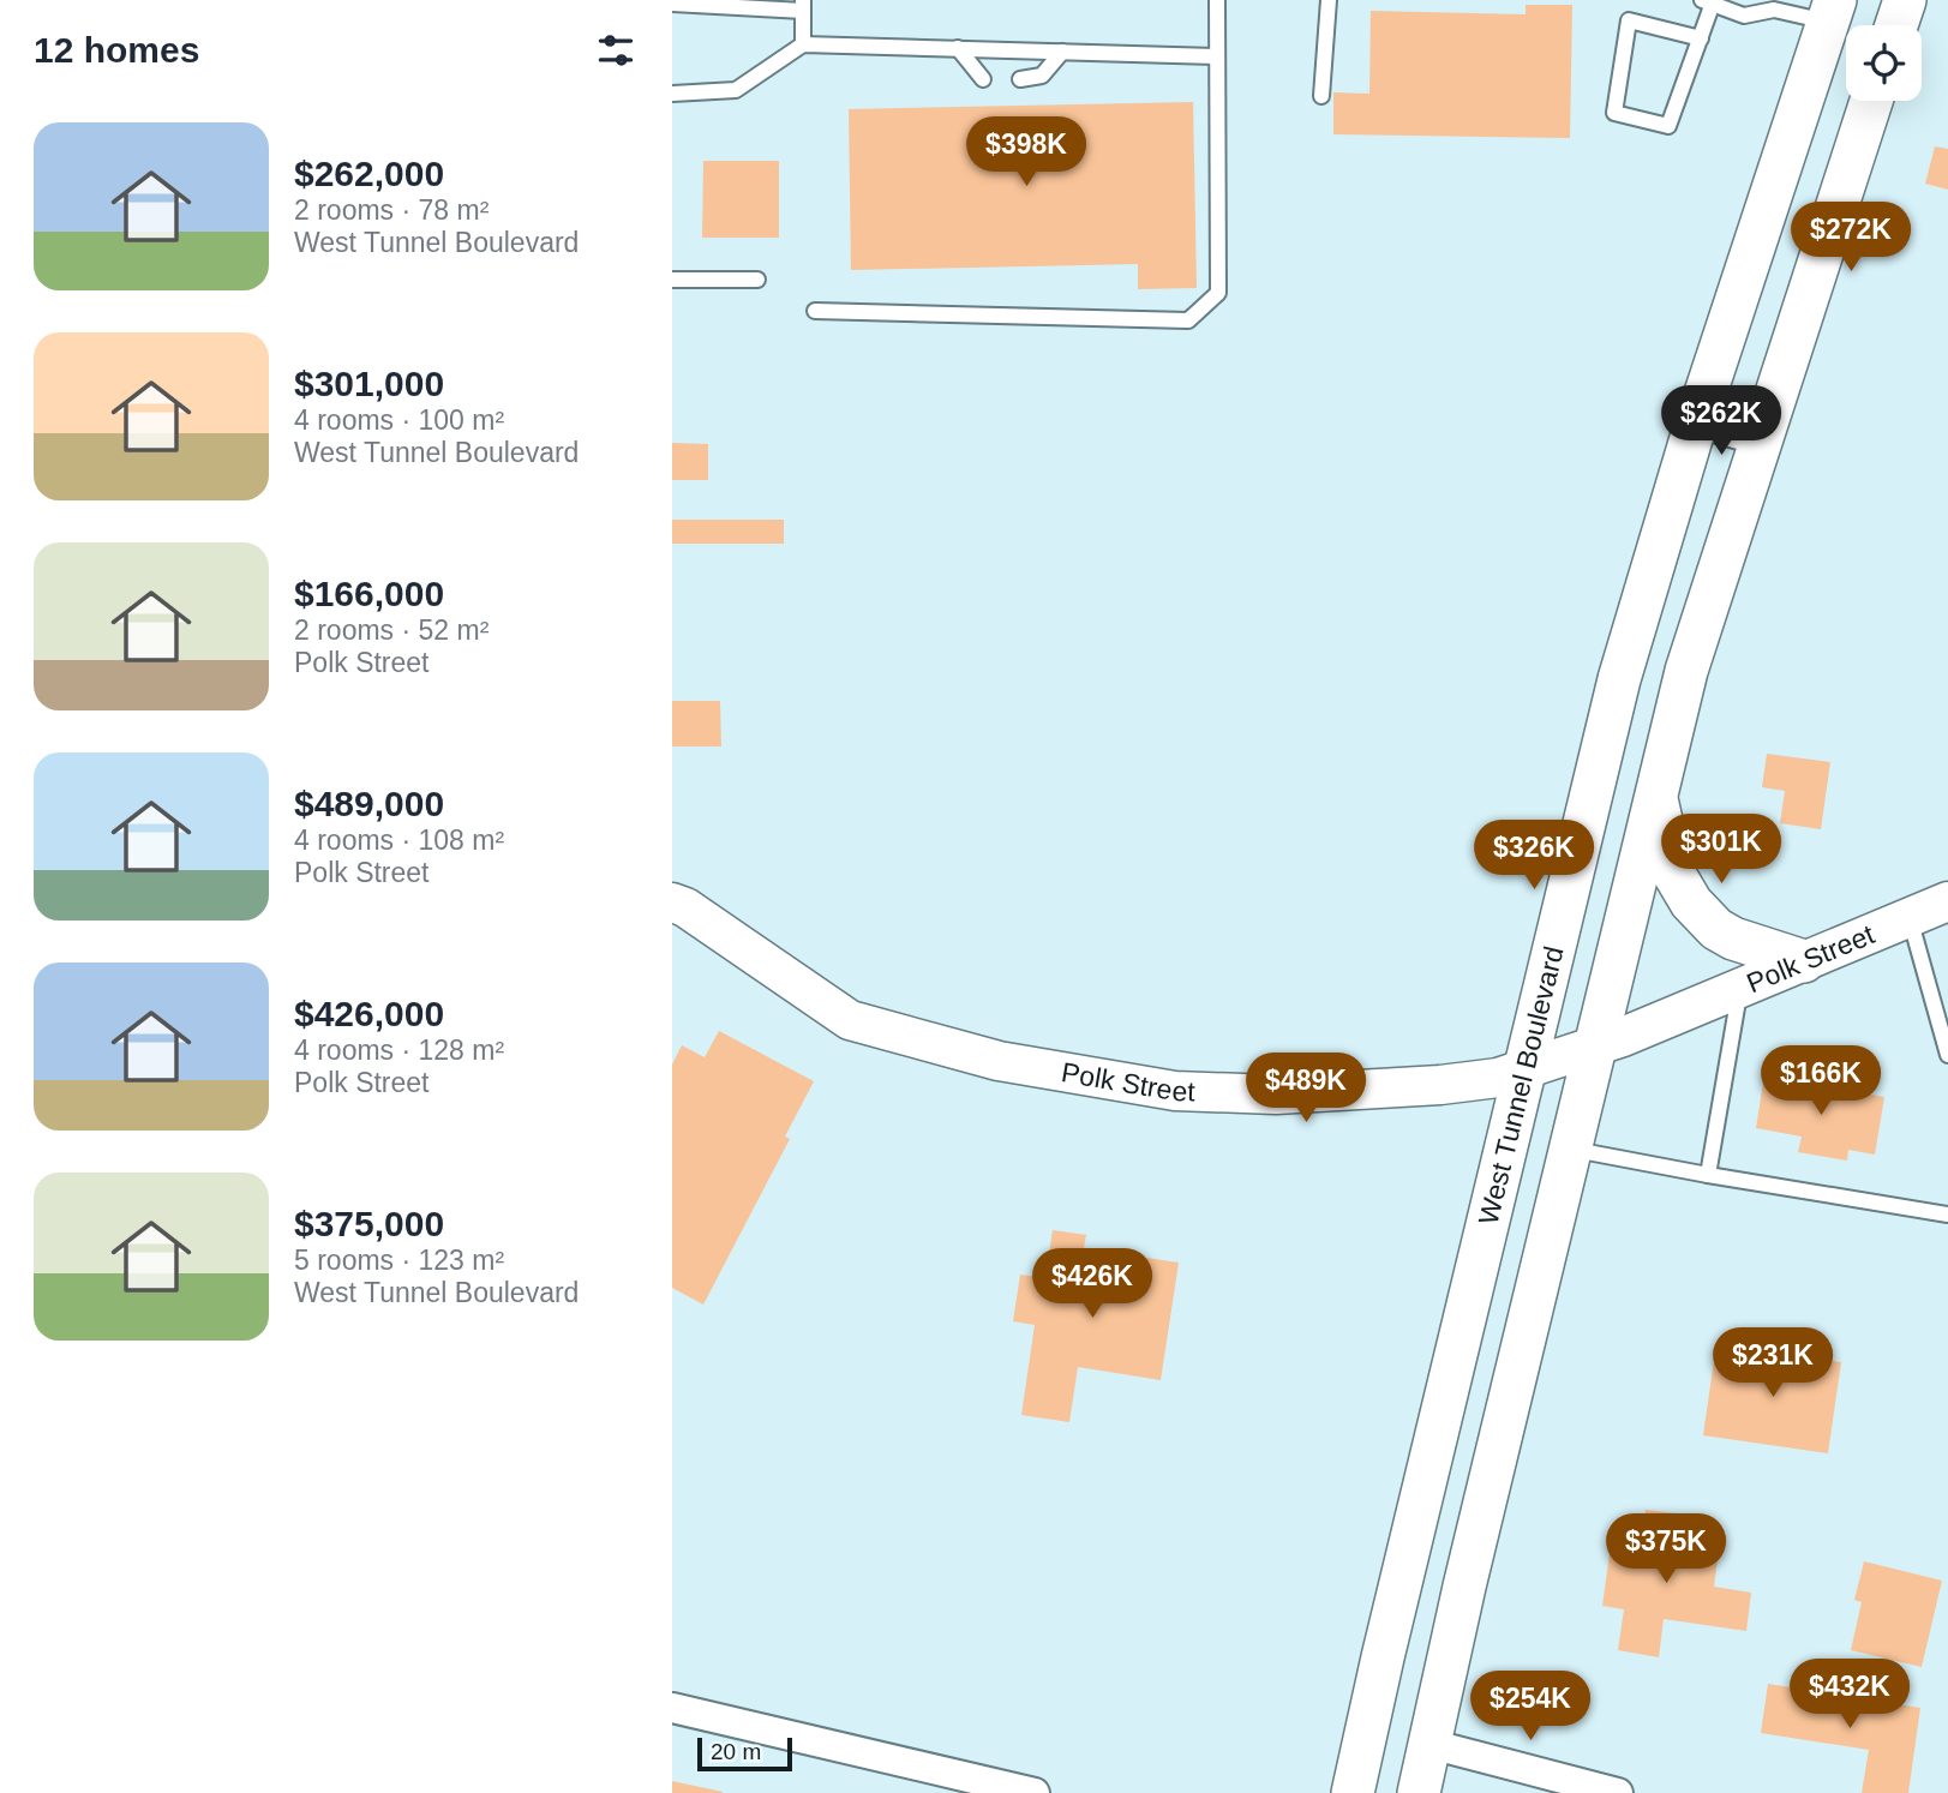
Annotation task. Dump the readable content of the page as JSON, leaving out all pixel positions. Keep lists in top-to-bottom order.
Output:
{
  "streets": {
    "main road": ["West Tunnel Boulevard"],
    "street": ["Polk Street"]
  },
  "crossings": [
    ["Polk Street", "West Tunnel Boulevard"]
  ],
  "scale_bar": "20 m",
  "page": {
    "heading": "12 homes",
    "list": [
      {
        "name": "$262,000",
        "note": "2 rooms · 78 m² · West Tunnel Boulevard"
      },
      {
        "name": "$301,000",
        "note": "4 rooms · 100 m² · West Tunnel Boulevard"
      },
      {
        "name": "$166,000",
        "note": "2 rooms · 52 m² · Polk Street"
      },
      {
        "name": "$489,000",
        "note": "4 rooms · 108 m² · Polk Street"
      },
      {
        "name": "$426,000",
        "note": "4 rooms · 128 m² · Polk Street"
      },
      {
        "name": "$375,000",
        "note": "5 rooms · 123 m² · West Tunnel Boulevard"
      }
    ],
    "price": [
      "$398K",
      "$272K",
      "$262K",
      "$301K",
      "$326K",
      "$166K",
      "$489K",
      "$426K",
      "$231K",
      "$375K",
      "$432K",
      "$254K"
    ],
    "scale": "20 m"
  }
}
